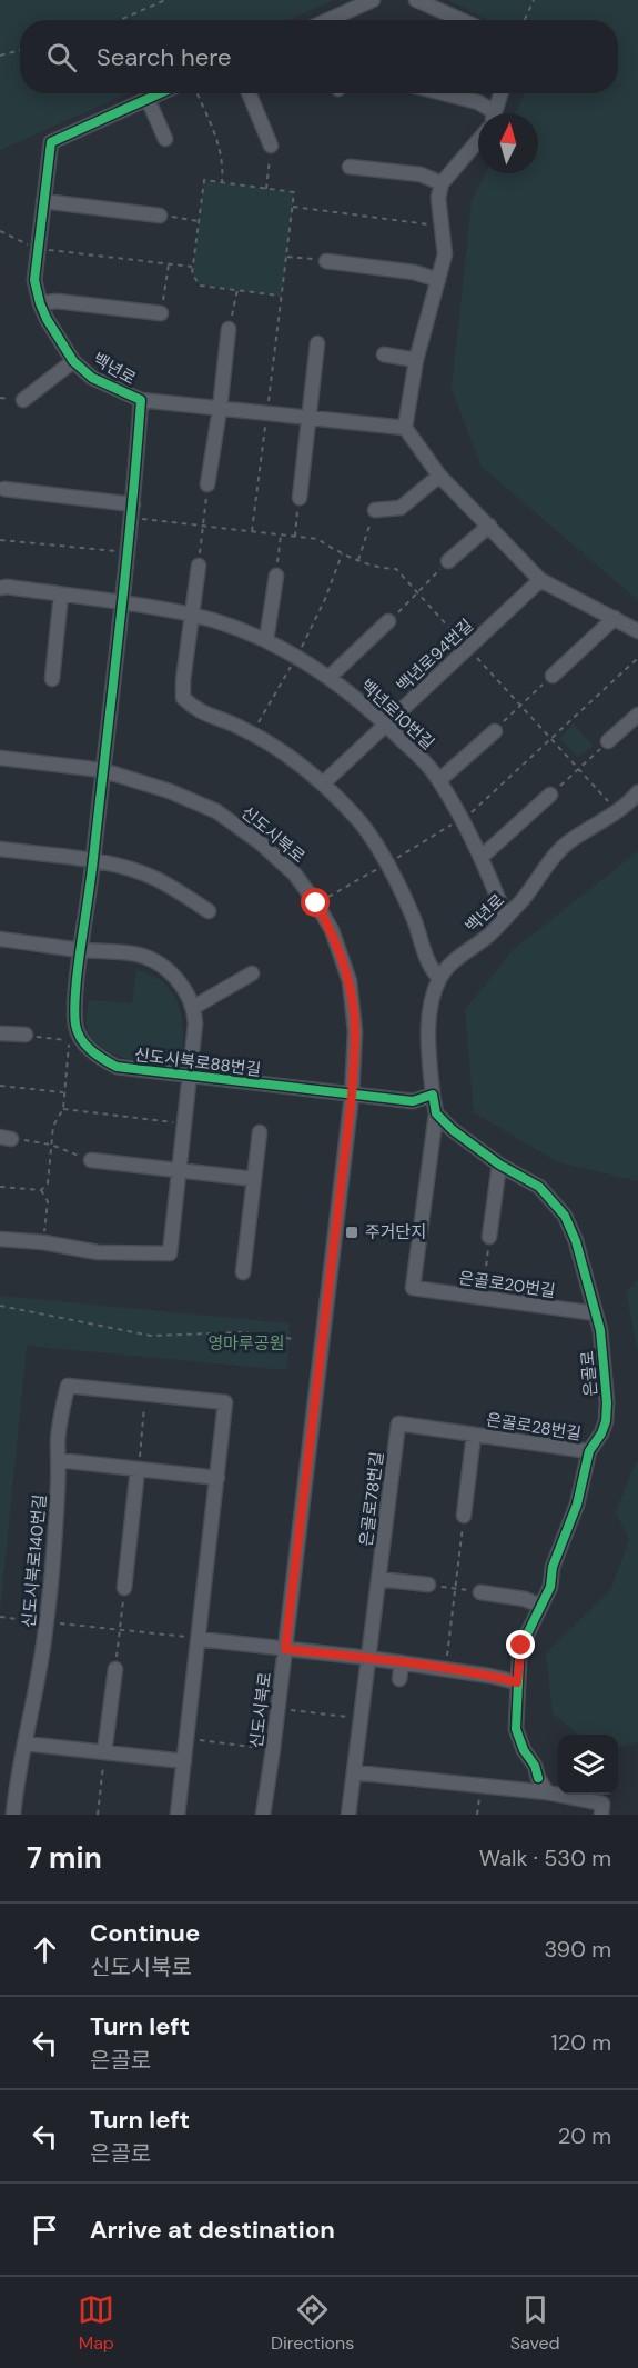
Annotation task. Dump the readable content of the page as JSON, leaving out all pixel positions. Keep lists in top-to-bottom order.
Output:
{
  "streets": {
    "street": [
      "백년로",
      "백년로94번길",
      "백년로10번길",
      "신도시북로",
      "신도시북로88번길",
      "은골로20번길",
      "은골로",
      "은골로28번길",
      "은골로78번길",
      "신도시북로140번길"
    ]
  },
  "crossings": [
    ["백년로", "백년로10번길"],
    ["백년로", "신도시북로"],
    ["백년로", "신도시북로88번길"],
    ["백년로94번길", "백년로10번길"],
    ["신도시북로", "신도시북로88번길"],
    ["은골로20번길", "은골로"],
    ["은골로", "은골로28번길"],
    ["은골로28번길", "은골로78번길"]
  ],
  "parks": ["영마루공원"],
  "places": {
    "transit": ["주거단지"]
  },
  "north": "top",
  "page": {
    "search": "Search here",
    "heading": ["7 min", "Walk · 530 m"],
    "list": [
      ["Continue", "신도시북로", "390 m"],
      ["Turn left", "은골로", "120 m"],
      ["Turn left", "은골로", "20 m"],
      "Arrive at destination"
    ],
    "nav": ["Map", "Directions", "Saved"]
  }
}
